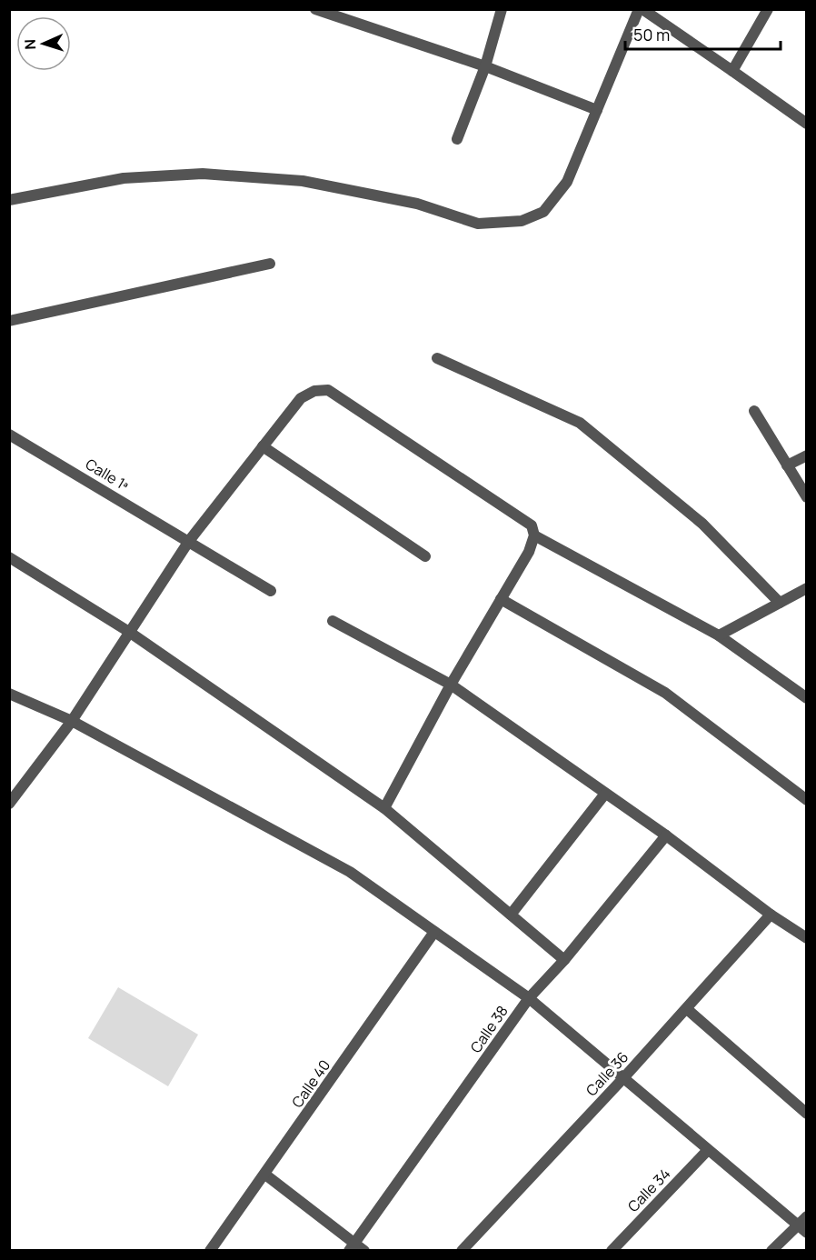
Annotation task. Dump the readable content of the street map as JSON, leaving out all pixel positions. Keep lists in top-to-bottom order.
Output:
{
  "streets": {
    "street": [
      "Calle 1ª",
      "Calle 38",
      "Calle 36",
      "Calle 40",
      "Calle 34"
    ]
  },
  "scale_bar": "50 m",
  "north": "left"
}
